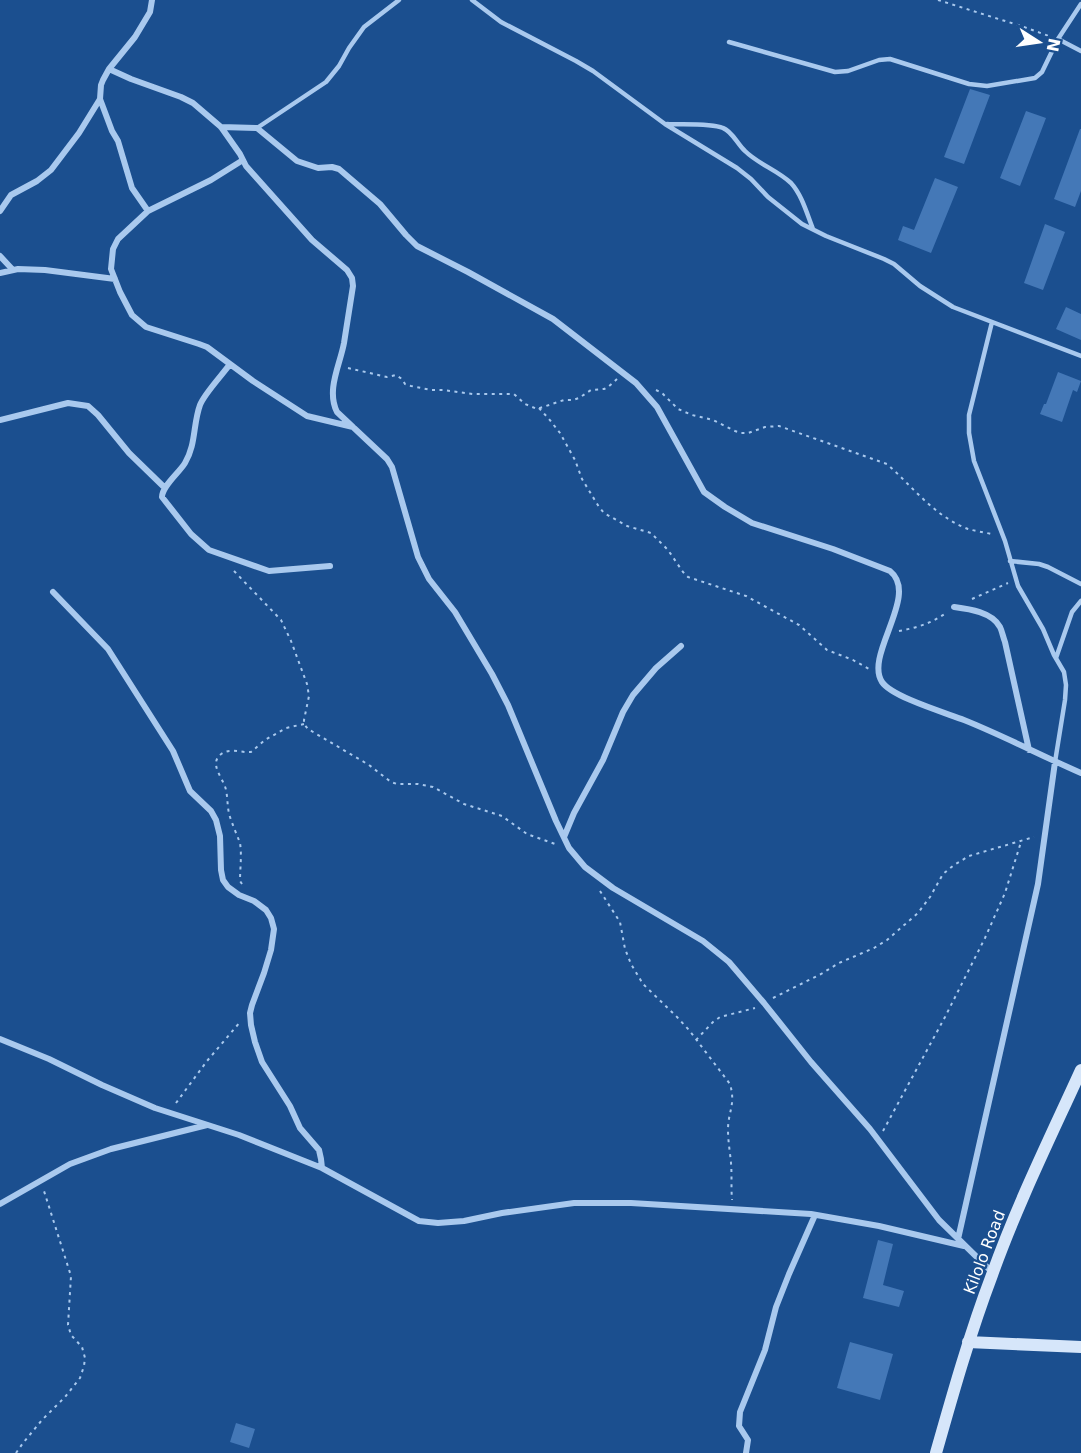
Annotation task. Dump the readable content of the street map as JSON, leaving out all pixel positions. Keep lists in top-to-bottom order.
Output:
{
  "streets": {
    "main road": ["Kilolo Road"]
  },
  "north": "right"
}
